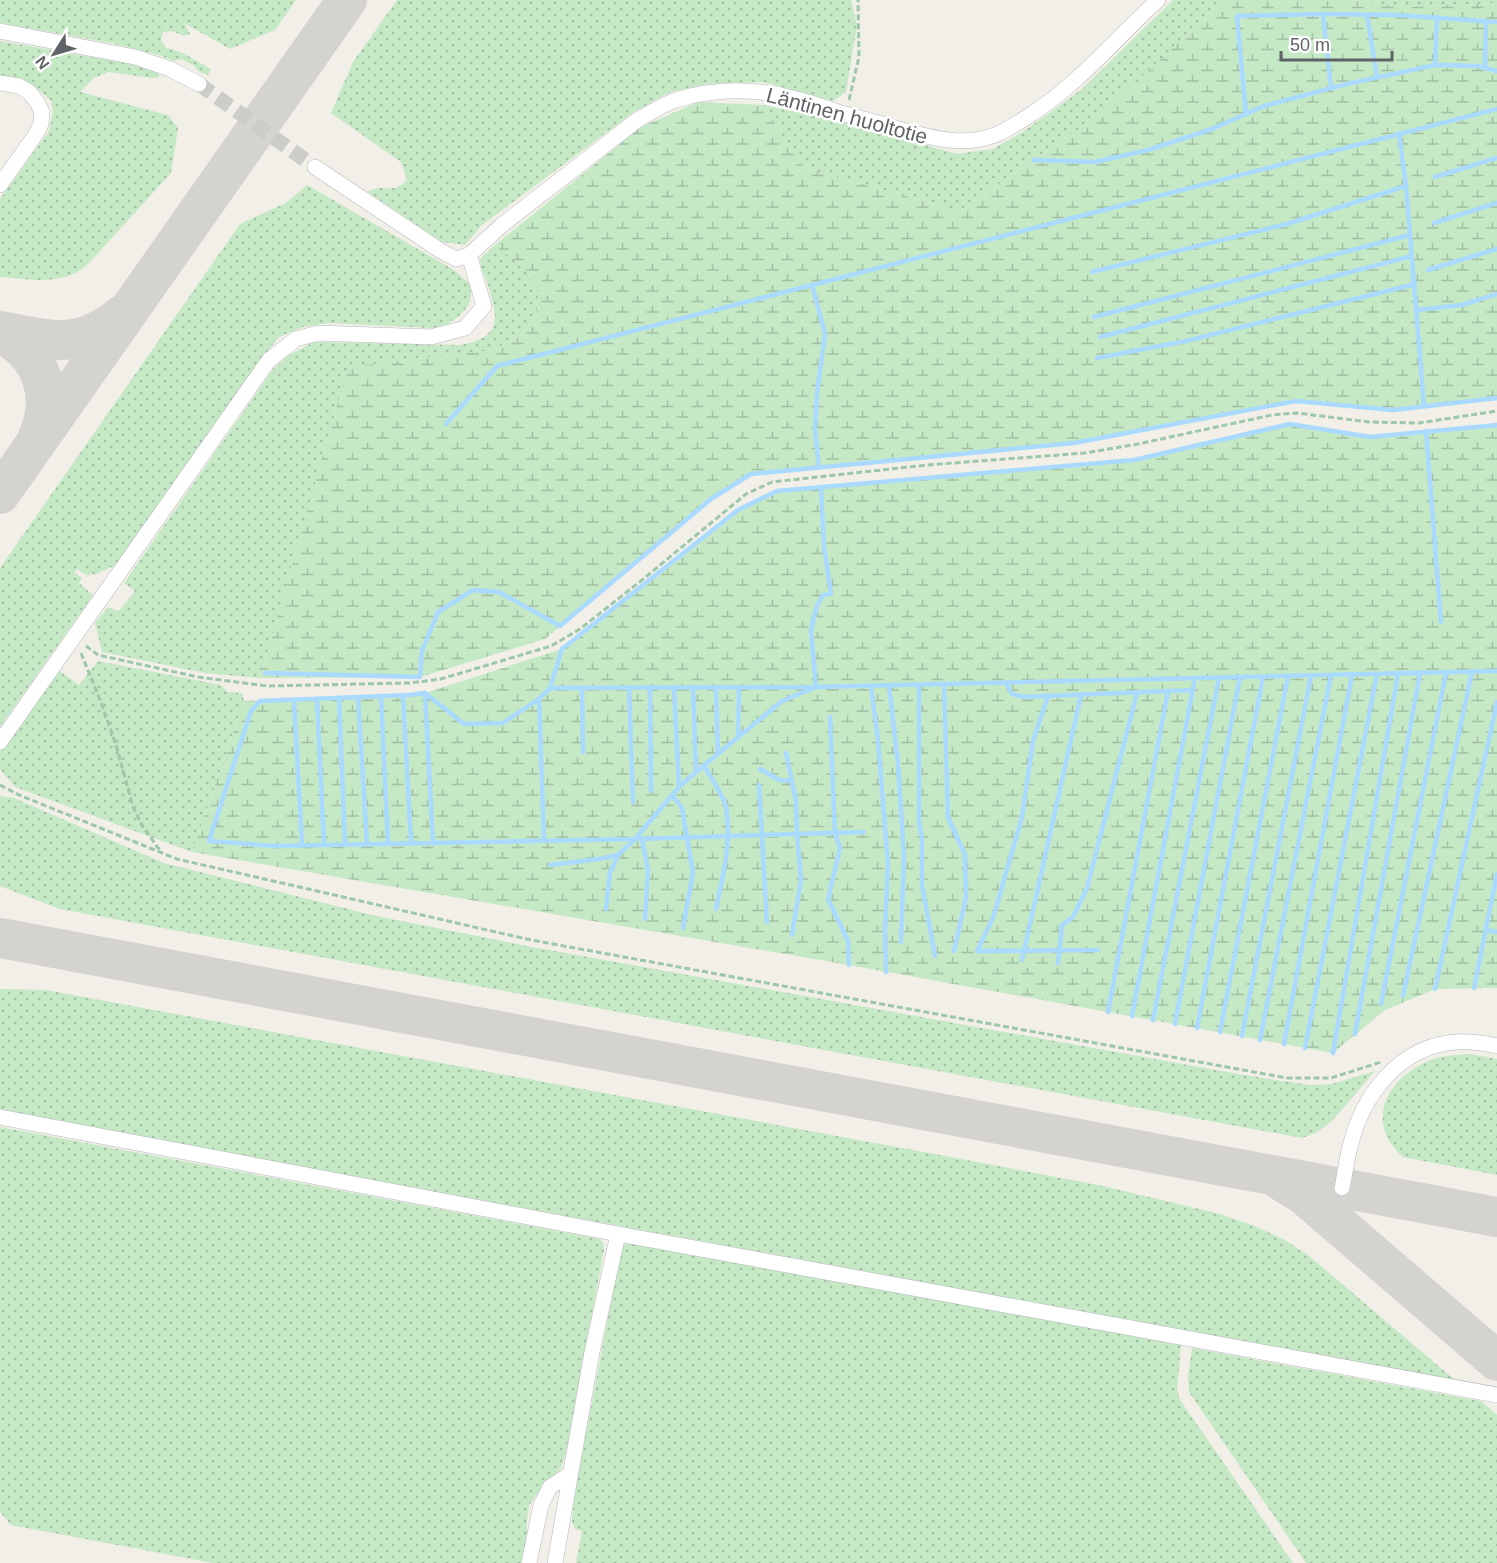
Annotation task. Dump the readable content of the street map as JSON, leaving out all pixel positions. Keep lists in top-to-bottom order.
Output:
{
  "streets": {
    "lane": ["Läntinen huoltotie"]
  },
  "scale_bar": "50 m",
  "north": "bottom left"
}
